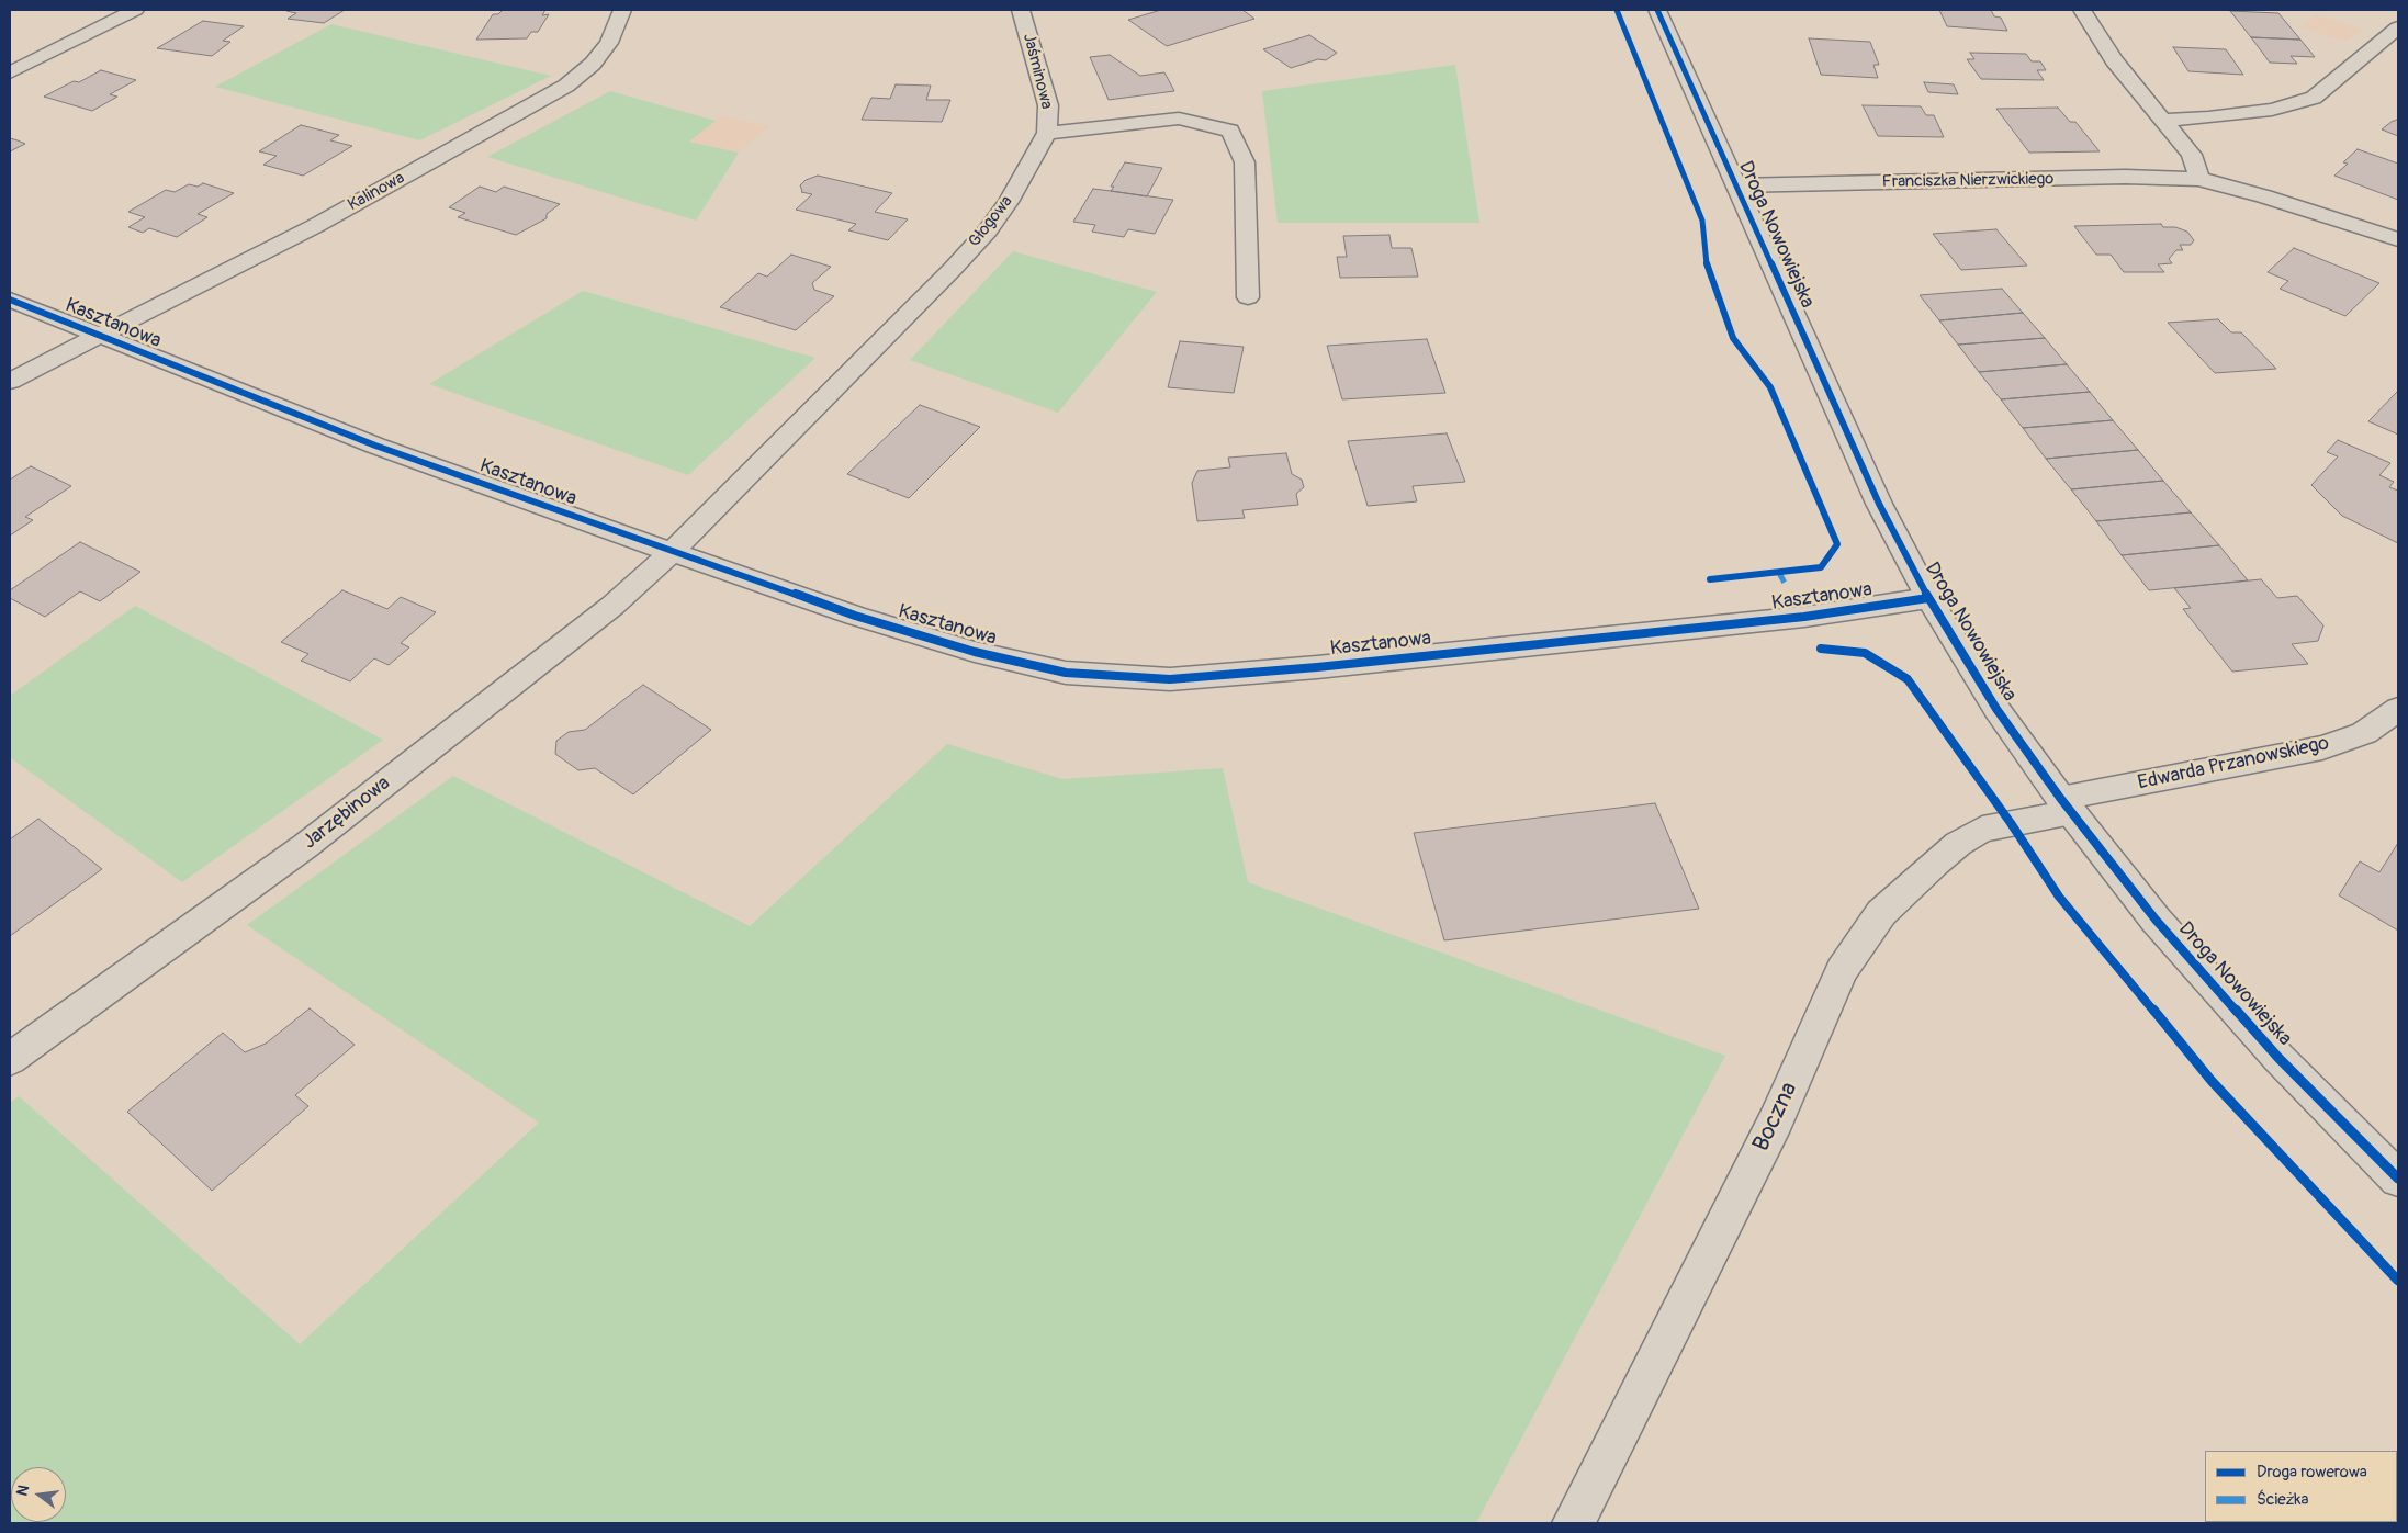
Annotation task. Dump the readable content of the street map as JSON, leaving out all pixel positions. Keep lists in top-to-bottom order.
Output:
{
  "streets": {
    "street": [
      "Jaśminowa",
      "Franciszka Nierzwickiego",
      "Kalinowa",
      "Głogowa",
      "Droga Nowowiejska",
      "Kasztanowa",
      "Edwarda Przanowskiego",
      "Jarzębinowa",
      "Boczna"
    ]
  },
  "crossings": [
    ["Jaśminowa", "Głogowa"],
    ["Franciszka Nierzwickiego", "Droga Nowowiejska"],
    ["Kalinowa", "Kasztanowa"],
    ["Głogowa", "Kasztanowa"],
    ["Głogowa", "Jarzębinowa"],
    ["Droga Nowowiejska", "Kasztanowa"],
    ["Droga Nowowiejska", "Edwarda Przanowskiego"],
    ["Droga Nowowiejska", "Boczna"],
    ["Kasztanowa", "Jarzębinowa"],
    ["Edwarda Przanowskiego", "Boczna"]
  ],
  "legend": ["Droga rowerowa", "Ścieżka"],
  "north": "left"
}
